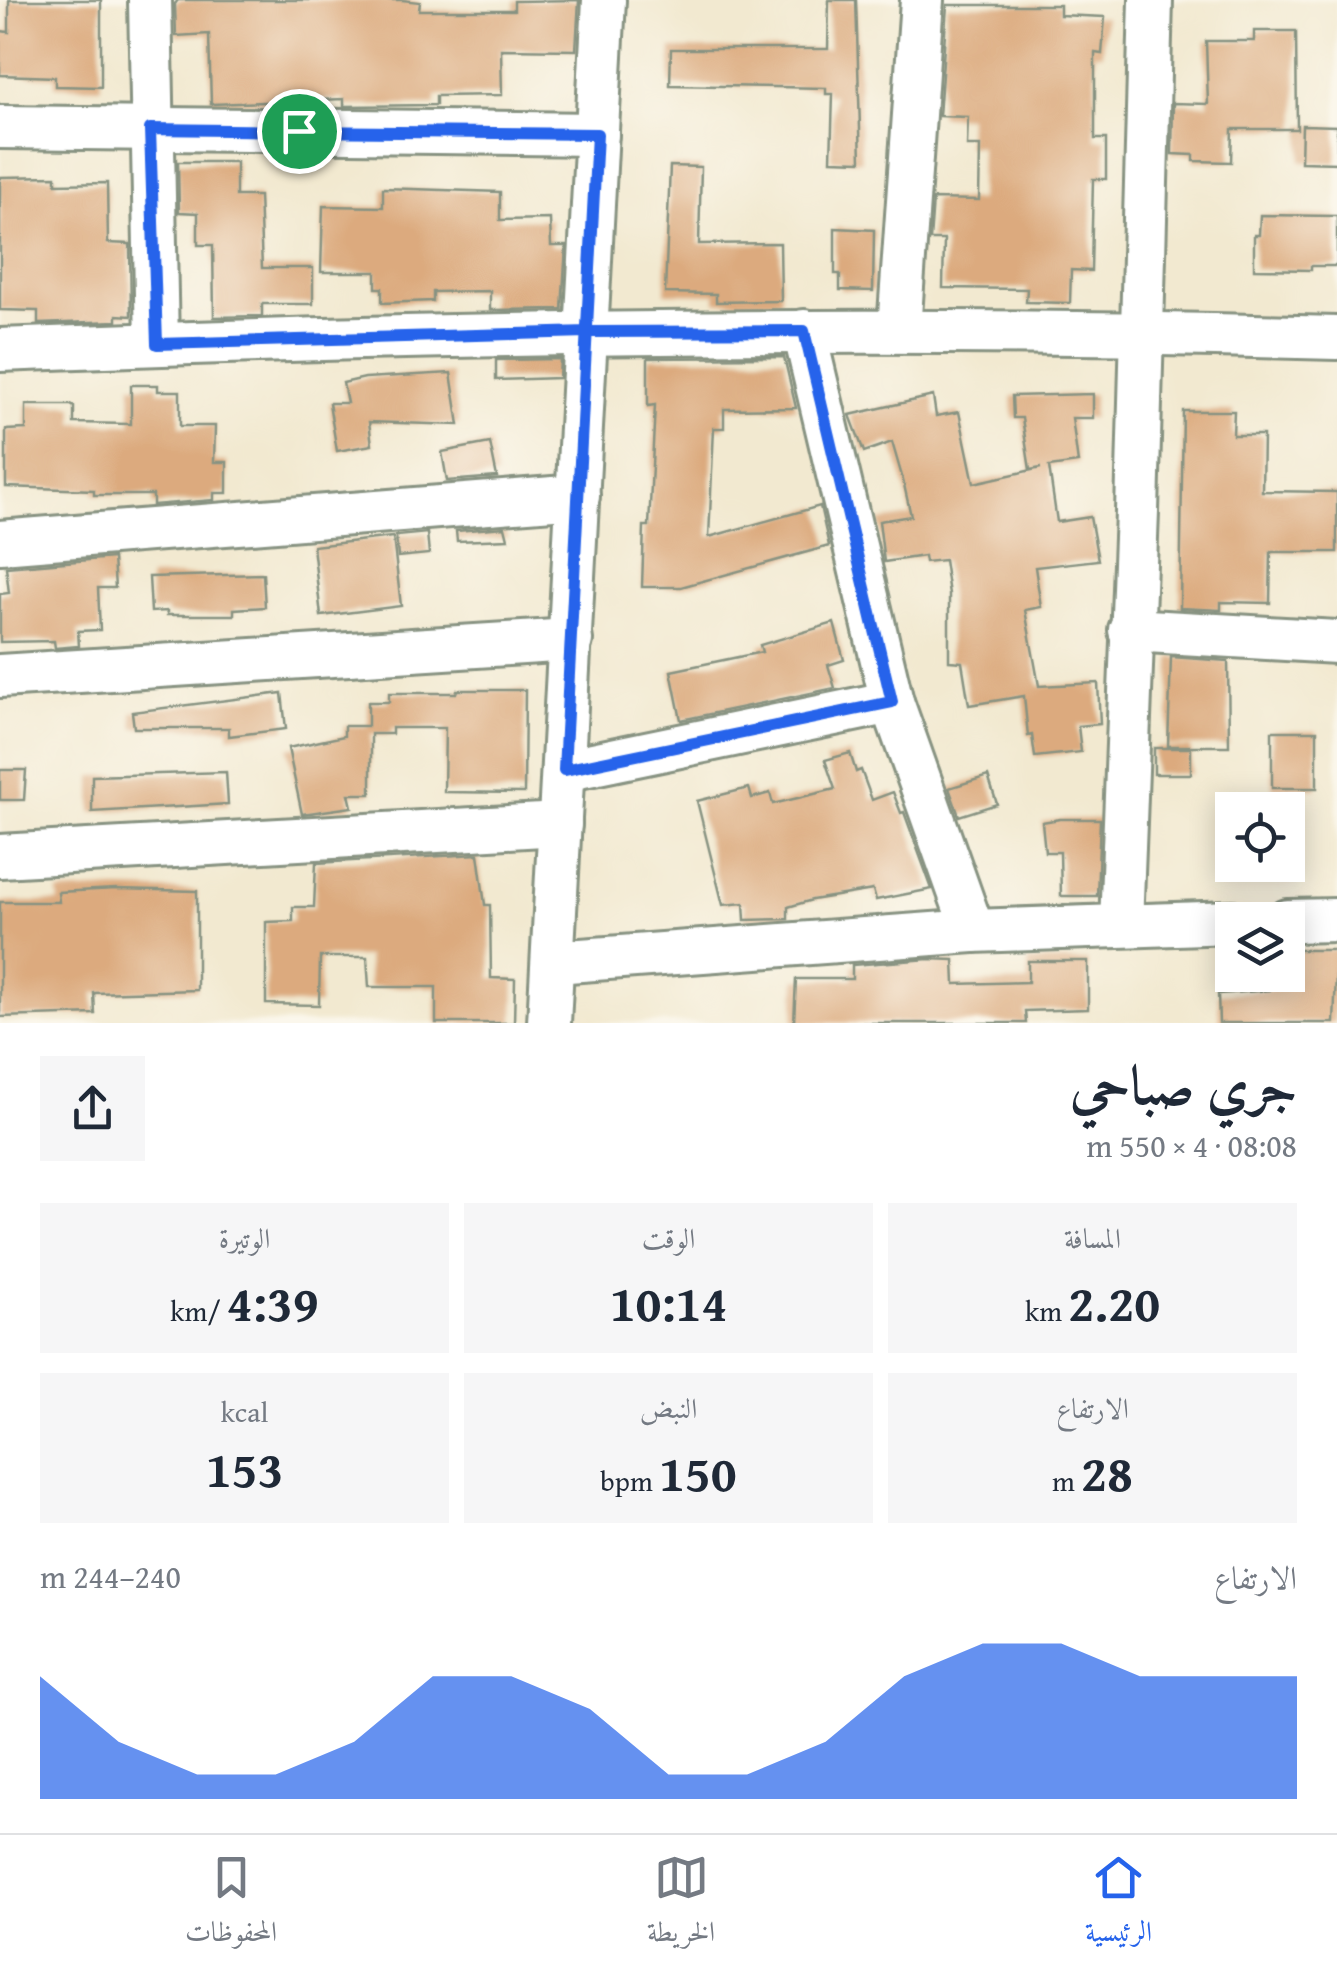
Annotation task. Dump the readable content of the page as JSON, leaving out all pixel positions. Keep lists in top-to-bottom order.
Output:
{
  "page": {
    "heading": ["جري صباحي", "08:08 · 4 × 550 m"],
    "stats": [
      ["المسافة", "2.20 km"],
      ["الوقت", "10:14"],
      ["الوتيرة", "4:39 /km"],
      ["الارتفاع", "28 m"],
      ["النبض", "150 bpm"],
      ["kcal", "153"]
    ],
    "chart": ["الارتفاع", "240–244 m"],
    "tabs": ["الرئيسية", "الخريطة", "المحفوظات"]
  }
}
